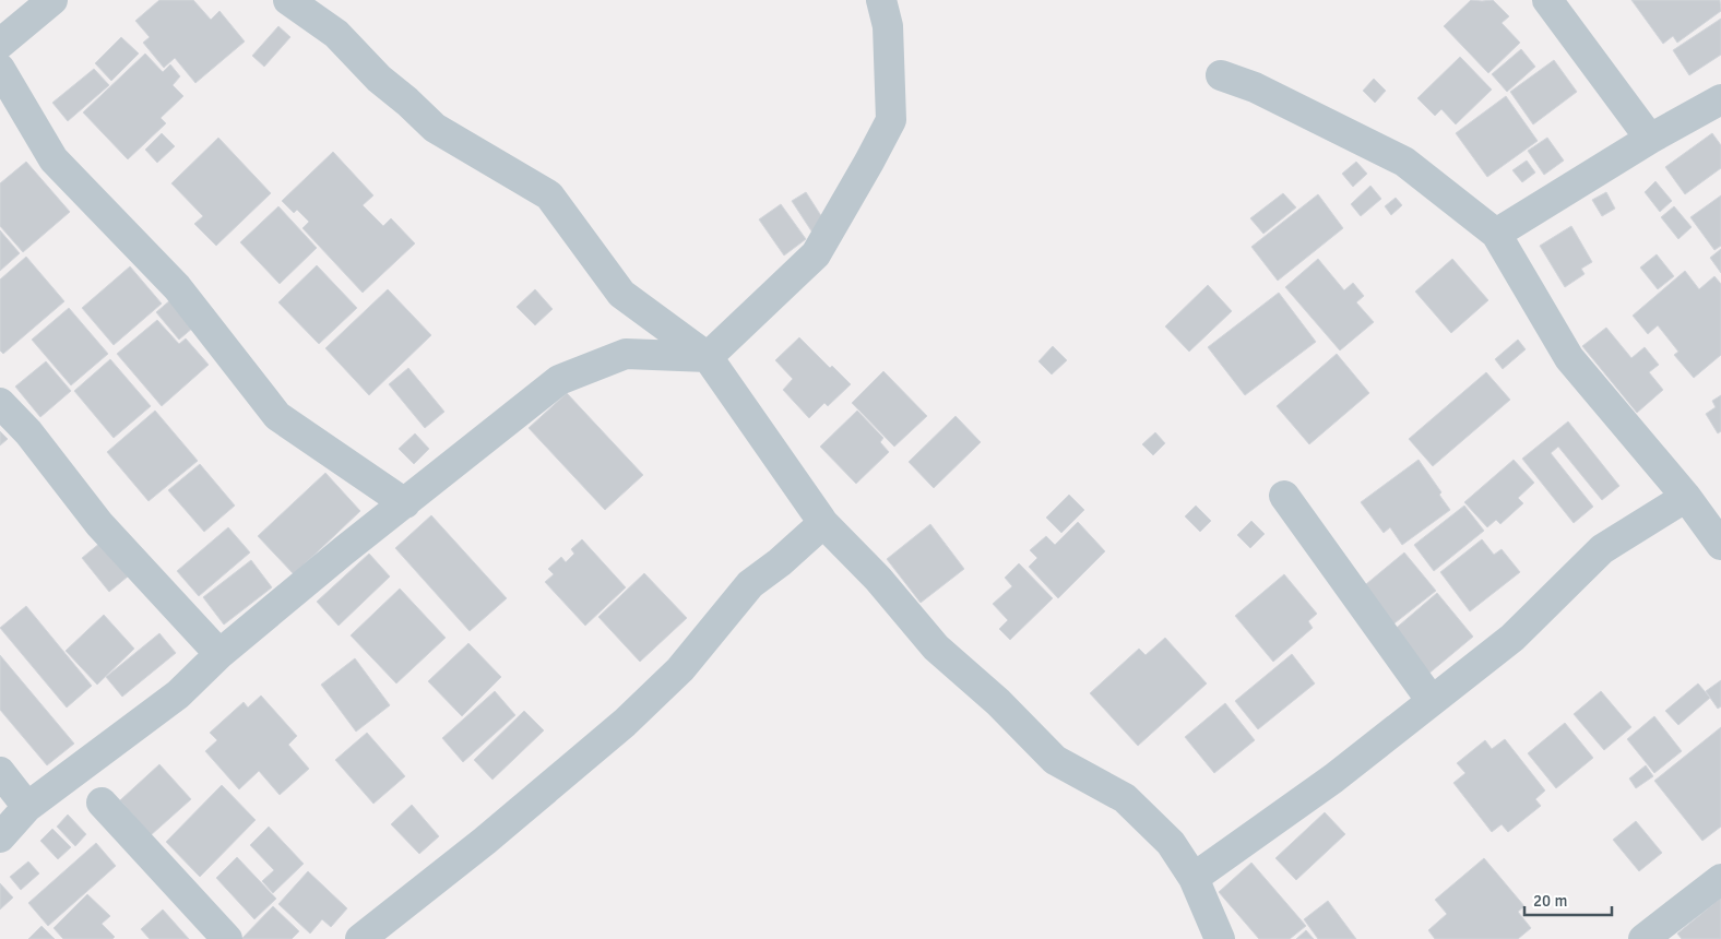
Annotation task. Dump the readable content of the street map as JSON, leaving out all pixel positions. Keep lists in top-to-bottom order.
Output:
{
  "scale_bar": "20 m"
}
